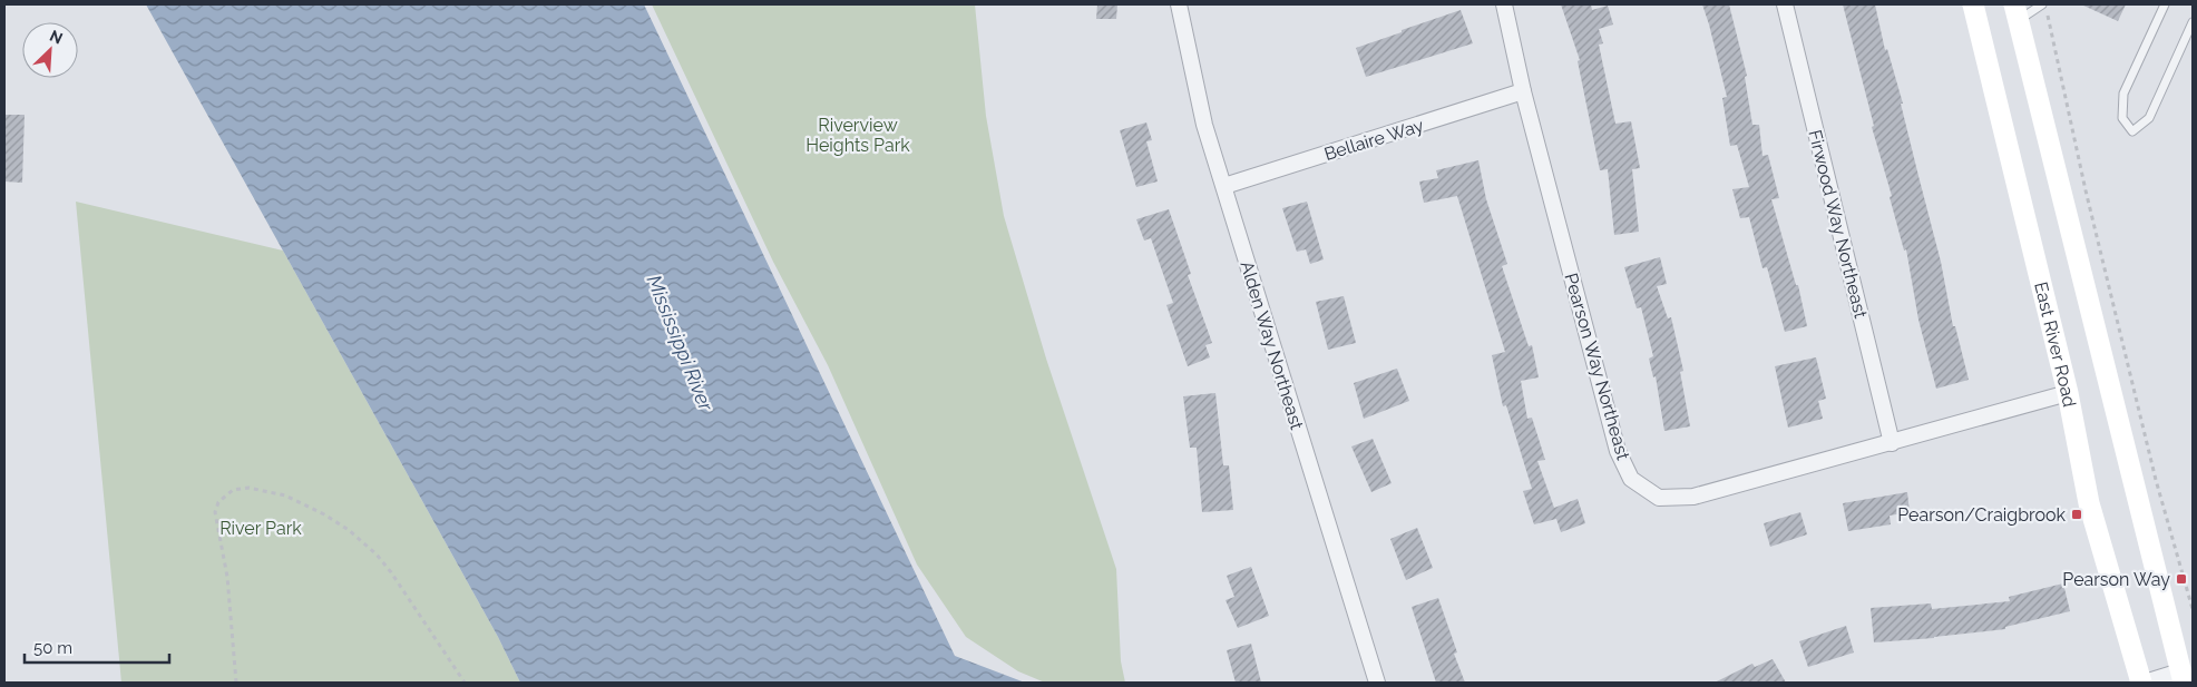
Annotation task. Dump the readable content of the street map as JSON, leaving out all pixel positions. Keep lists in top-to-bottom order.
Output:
{
  "streets": {
    "main road": ["East River Road"],
    "street": [
      "Bellaire Way",
      "Firwood Way Northeast",
      "Alden Way Northeast",
      "Pearson Way Northeast"
    ]
  },
  "crossings": [
    ["Bellaire Way", "Alden Way Northeast"],
    ["Bellaire Way", "Pearson Way Northeast"],
    ["Firwood Way Northeast", "Pearson Way Northeast"],
    ["East River Road", "Pearson Way Northeast"]
  ],
  "water": ["Mississippi River"],
  "parks": ["Riverview Heights Park", "River Park"],
  "places": {
    "transit": ["Pearson/Craigbrook", "Pearson Way"]
  },
  "scale_bar": "50 m",
  "north": "top right"
}
